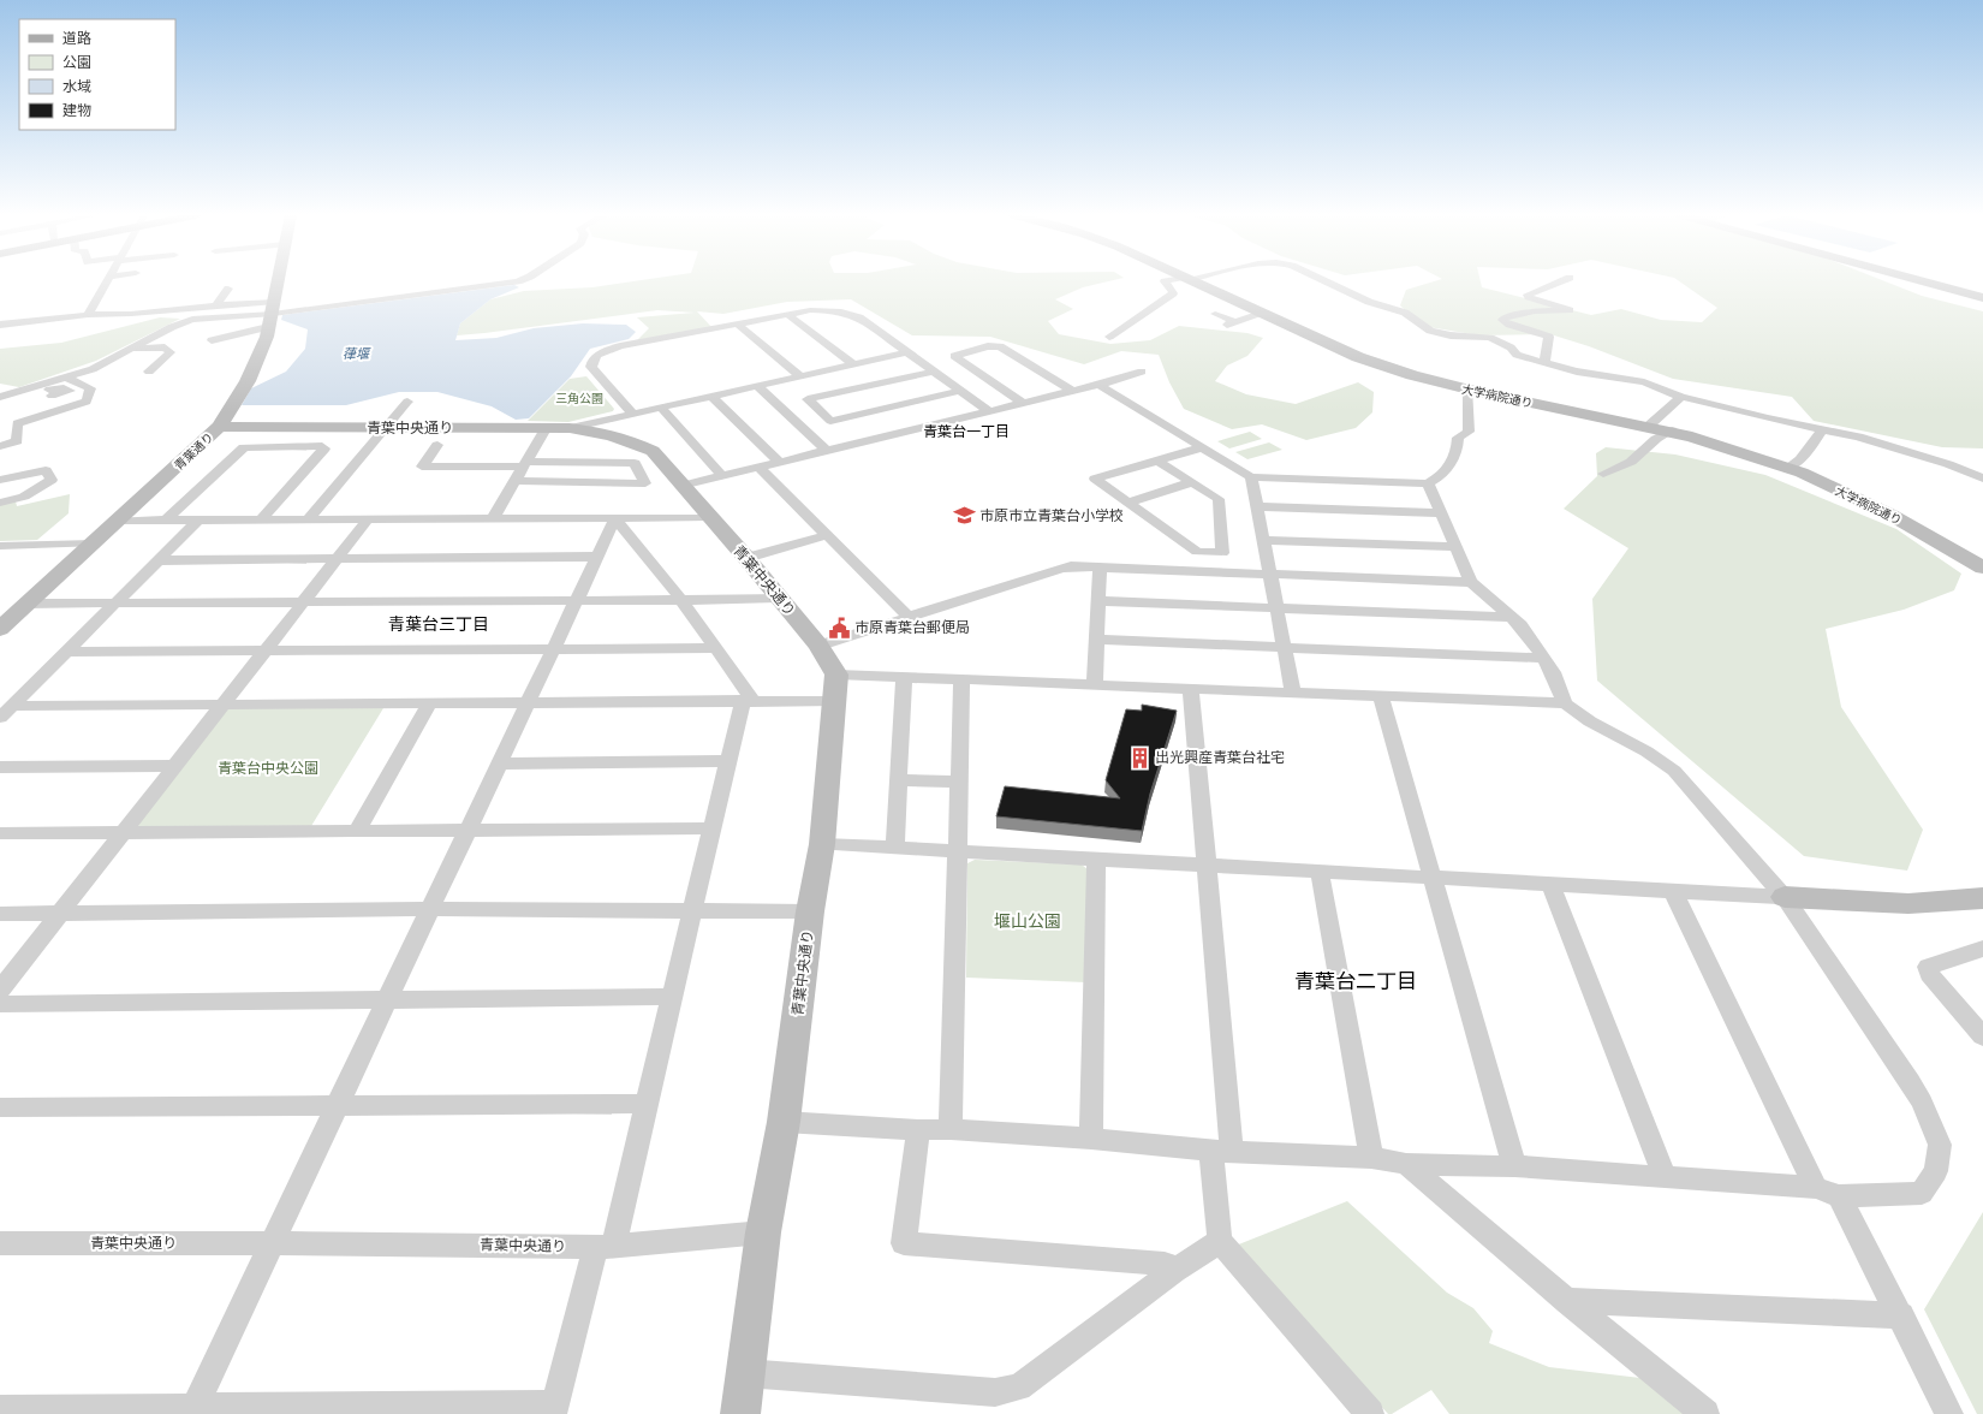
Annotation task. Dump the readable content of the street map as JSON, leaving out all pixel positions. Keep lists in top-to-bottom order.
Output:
{
  "streets": {
    "street": ["大学病院通り", "青葉中央通り", "青葉通り"]
  },
  "crossings": [
    ["青葉中央通り", "青葉通り"]
  ],
  "districts": ["青葉台一丁目", "青葉台三丁目", "青葉台二丁目"],
  "water": ["葎堰"],
  "parks": ["三角公園", "青葉台中央公園", "堰山公園"],
  "places": {
    "school or university": ["市原市立青葉台小学校"],
    "public building": ["市原青葉台郵便局"],
    "building": ["出光興産青葉台社宅"]
  },
  "legend": [
    "道路",
    "公園",
    "水域",
    "建物"
  ]
}
